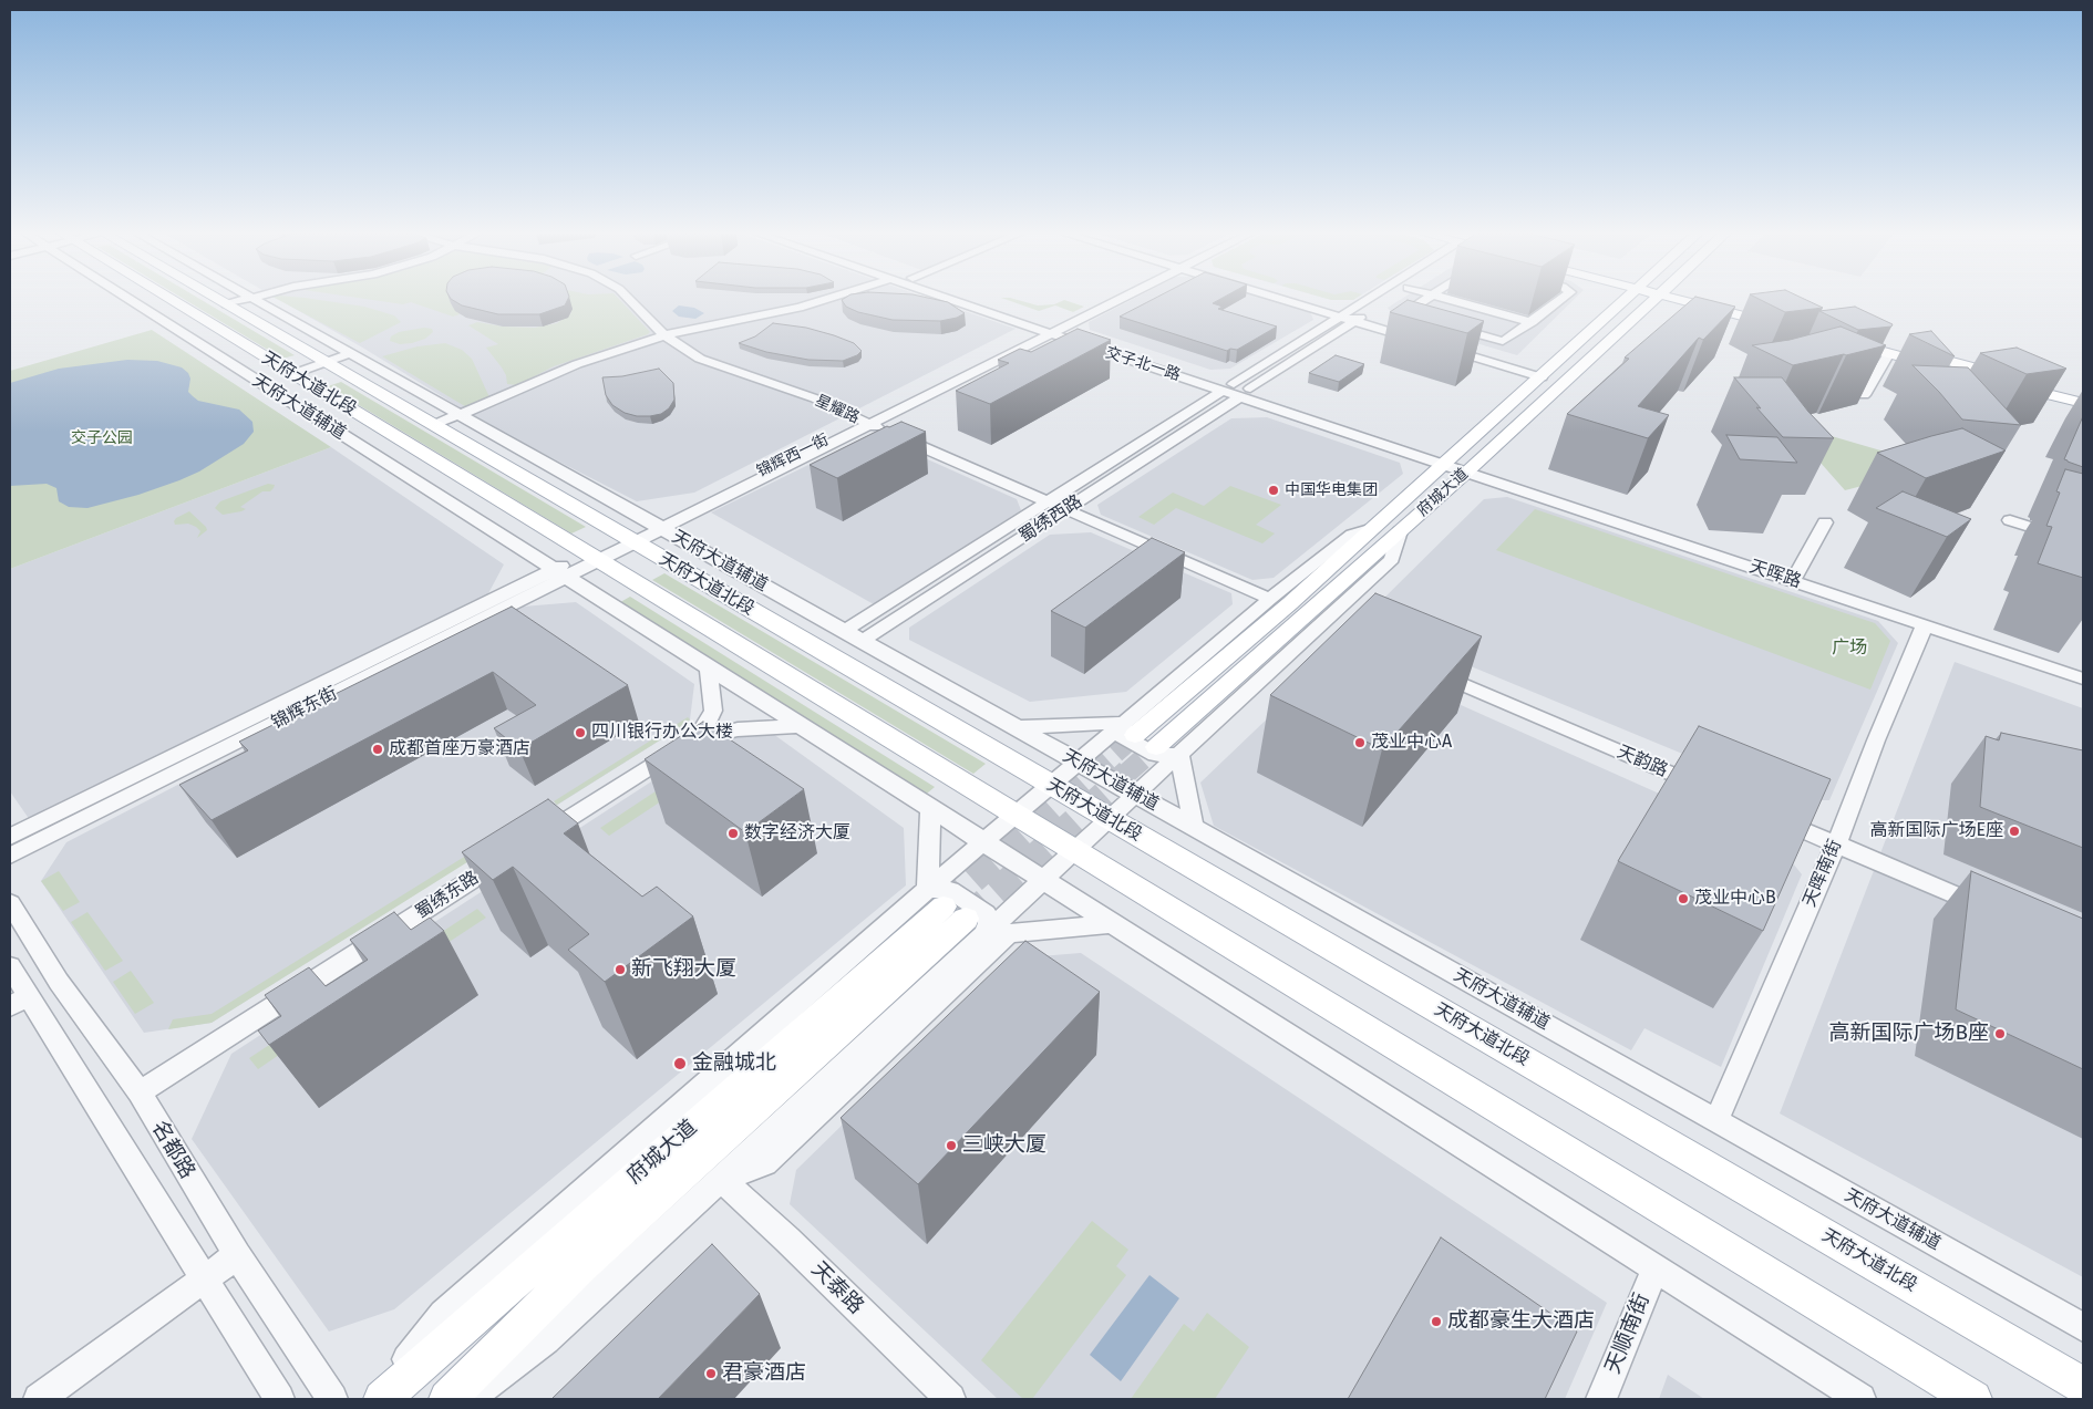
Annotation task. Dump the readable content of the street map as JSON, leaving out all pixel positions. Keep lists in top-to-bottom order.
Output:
{
  "streets": {
    "main road": ["天府大道北段", "府城大道"],
    "street": [
      "交子北一路",
      "天府大道辅道",
      "星耀路",
      "锦辉西一街",
      "蜀绣西路",
      "天晖路",
      "锦辉东街",
      "天韵路",
      "天晖南街",
      "蜀绣东路",
      "名都路",
      "天泰路",
      "天顺南街"
    ]
  },
  "crossings": [
    ["交子北一路", "锦辉西一街"],
    ["交子北一路", "府城大道"],
    ["交子北一路", "蜀绣西路"],
    ["交子北一路", "天晖路"],
    ["天府大道北段", "锦辉西一街"],
    ["天府大道北段", "锦辉东街"],
    ["天府大道辅道", "锦辉西一街"],
    ["天府大道辅道", "蜀绣西路"],
    ["天府大道辅道", "锦辉东街"],
    ["天府大道辅道", "天晖南街"],
    ["天府大道辅道", "天顺南街"],
    ["星耀路", "锦辉西一街"],
    ["星耀路", "蜀绣西路"],
    ["锦辉西一街", "锦辉东街"],
    ["府城大道", "天晖路"],
    ["天晖路", "天晖南街"],
    ["蜀绣东路", "名都路"]
  ],
  "parks": ["交子公园", "广场"],
  "places": [
    "中国华电集团",
    "四川银行办公大楼",
    "茂业中心A",
    "成都首座万豪酒店",
    "高新国际广场E座",
    "数字经济大厦",
    "茂业中心B",
    "新飞翔大厦",
    "高新国际广场B座",
    "金融城北",
    "三峡大厦",
    "成都豪生大酒店",
    "君豪酒店"
  ]
}
